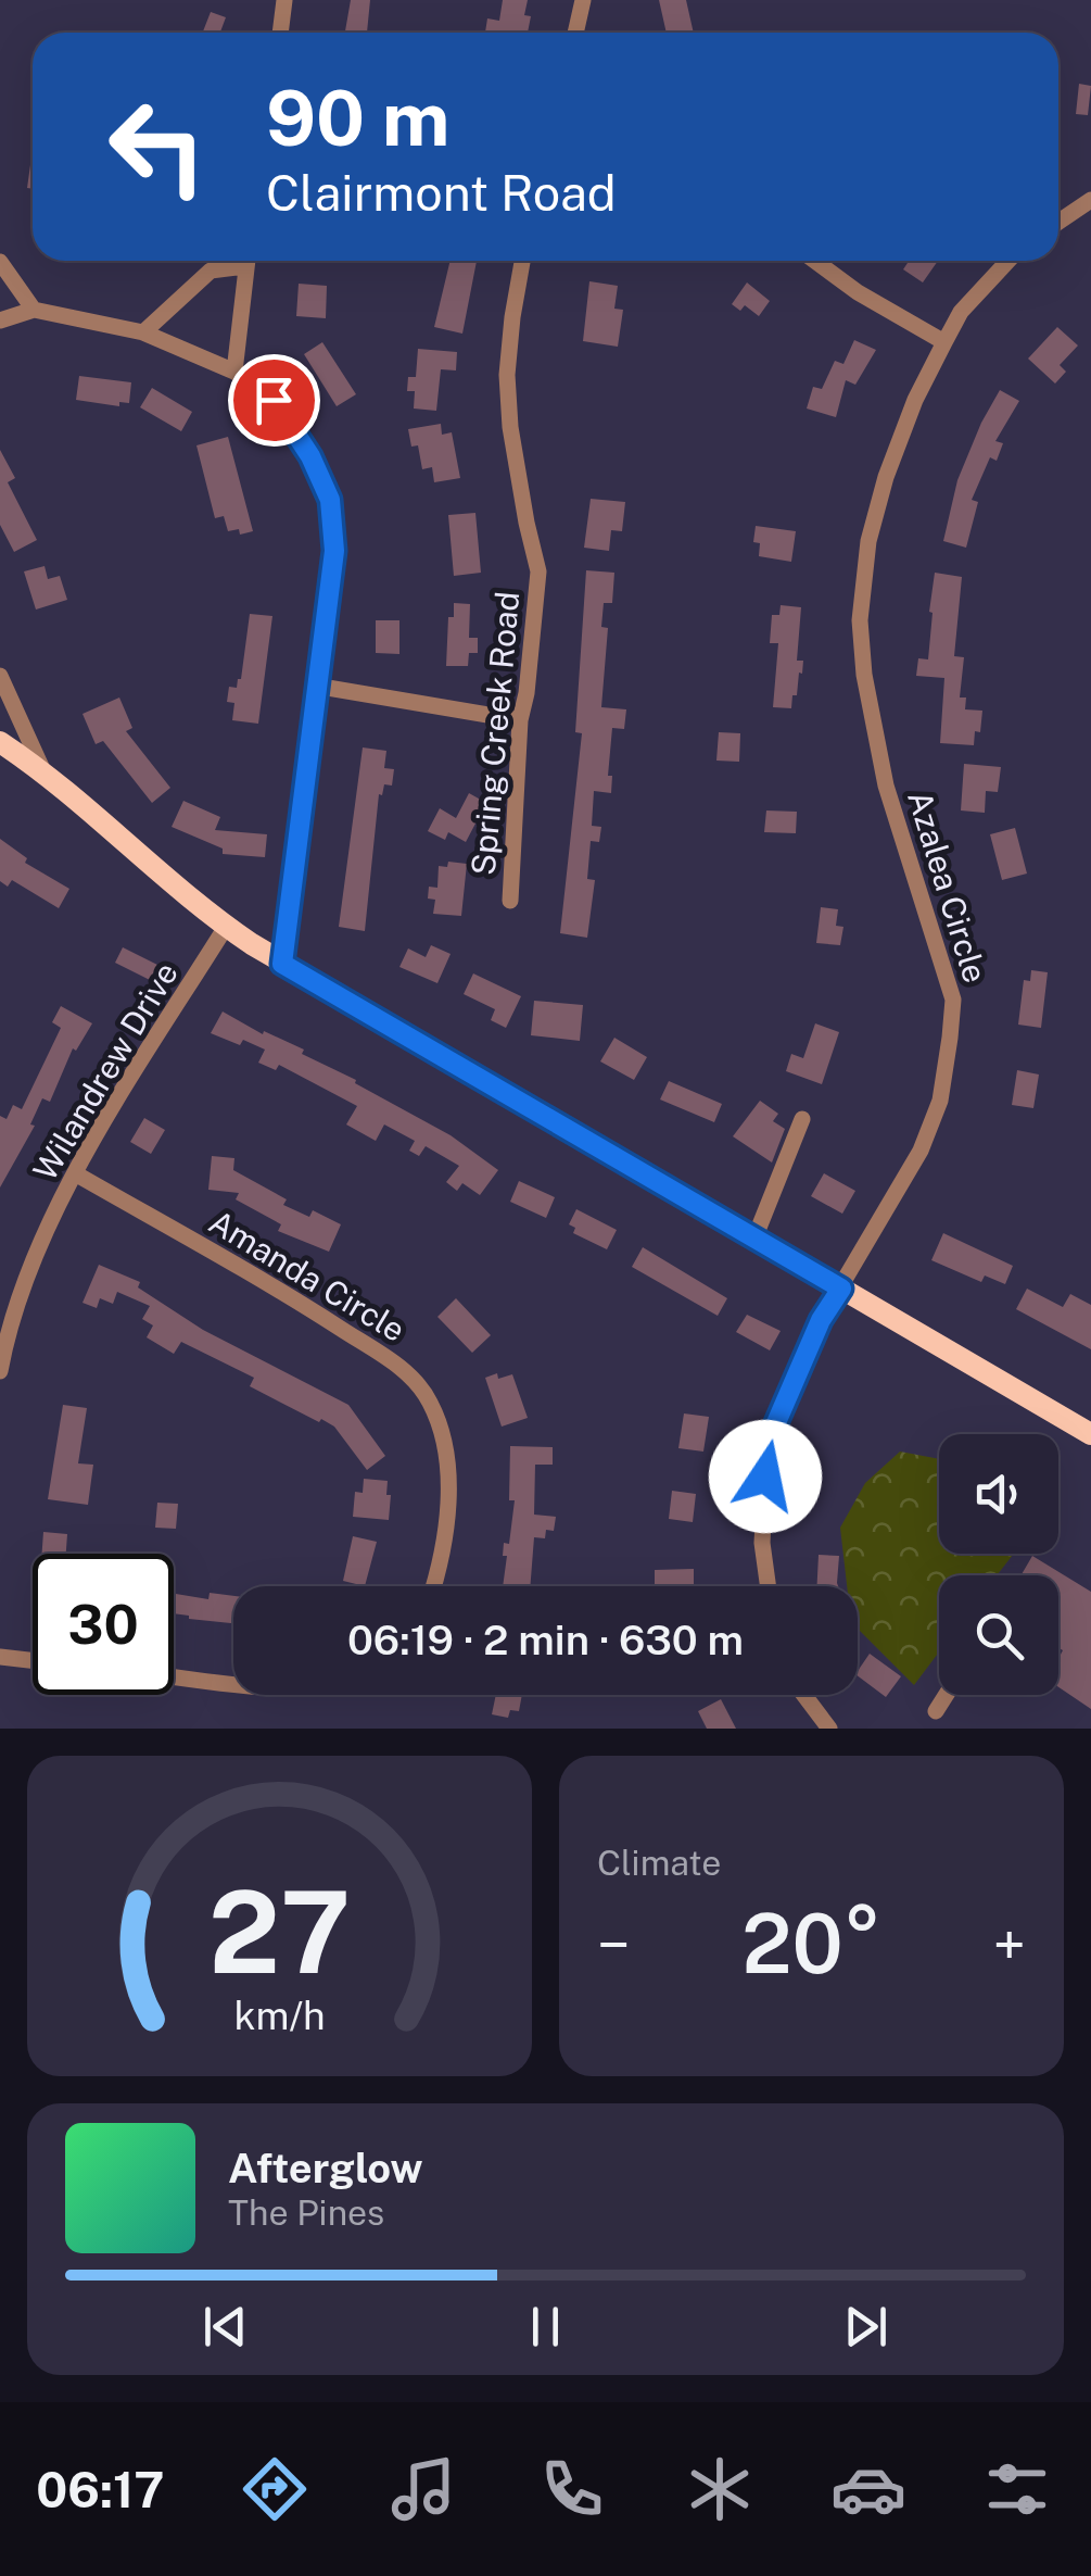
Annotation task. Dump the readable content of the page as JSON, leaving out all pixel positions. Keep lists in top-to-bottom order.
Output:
{
  "streets": {
    "street": [
      "Spring Creek Road",
      "Azalea Circle",
      "Wilandrew Drive",
      "Amanda Circle"
    ]
  },
  "crossings": [
    ["Wilandrew Drive", "Amanda Circle"]
  ],
  "page": {
    "turn": ["90 m", "Clairmont Road"],
    "limit": "30",
    "trip": "06:19 · 2 min · 630 m",
    "tile": "Climate",
    "heat": ["−", "20°", "+"],
    "song": ["Afterglow", "The Pines"],
    "tabs": "06:17",
    "gauge": ["27", "km/h"]
  }
}
